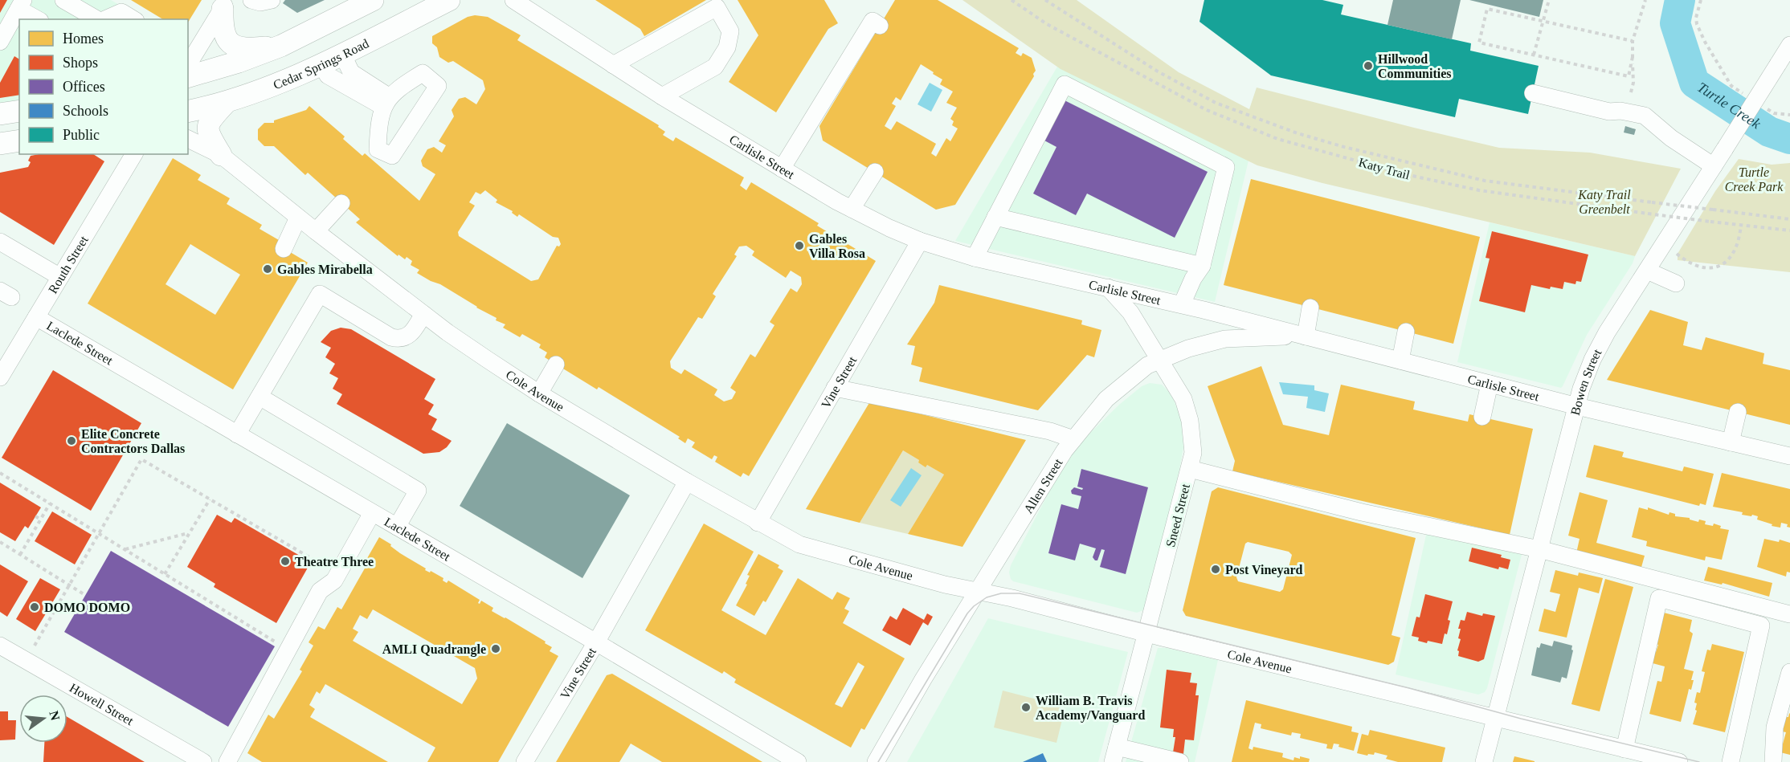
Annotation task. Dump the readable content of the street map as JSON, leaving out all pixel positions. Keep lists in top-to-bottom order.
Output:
{
  "streets": {
    "main road": ["Cedar Springs Road"],
    "street": [
      "Carlisle Street",
      "Routh Street",
      "Laclede Street",
      "Vine Street",
      "Bowen Street",
      "Cole Avenue",
      "Allen Street",
      "Sneed Street",
      "Howell Street"
    ],
    "path": ["Katy Trail"]
  },
  "crossings": [
    ["Carlisle Street", "Vine Street"],
    ["Carlisle Street", "Bowen Street"],
    ["Carlisle Street", "Allen Street"],
    ["Carlisle Street", "Sneed Street"],
    ["Routh Street", "Laclede Street"],
    ["Laclede Street", "Vine Street"],
    ["Vine Street", "Cole Avenue"],
    ["Bowen Street", "Cole Avenue"],
    ["Cole Avenue", "Allen Street"],
    ["Cole Avenue", "Sneed Street"],
    ["Allen Street", "Sneed Street"]
  ],
  "water": ["Turtle Creek"],
  "parks": ["Turtle Creek Park", "Katy Trail Greenbelt"],
  "places": [
    "Hillwood Communities",
    "Gables Villa Rosa",
    "Gables Mirabella",
    "Elite Concrete Contractors Dallas",
    "Theatre Three",
    "Post Vineyard",
    "DOMO DOMO",
    "AMLI Quadrangle",
    "William B. Travis Academy/Vanguard"
  ],
  "legend": [
    "Homes",
    "Shops",
    "Offices",
    "Schools",
    "Public"
  ],
  "north": "right"
}
